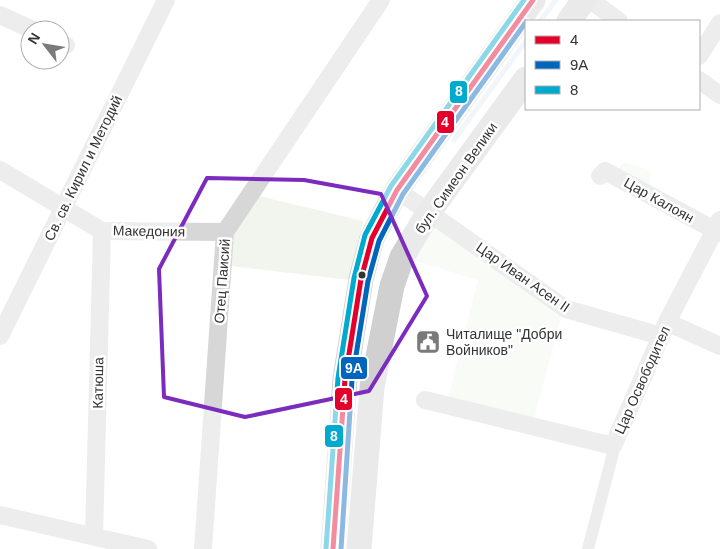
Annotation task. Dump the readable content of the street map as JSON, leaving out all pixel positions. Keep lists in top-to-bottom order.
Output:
{
  "streets": {
    "main road": ["бул. Симеон Велики"],
    "street": [
      "Св. св. Кирил и Методий",
      "Цар Калоян",
      "Македония",
      "Цар Иван Асен II",
      "Отец Паисий",
      "Цар Освободител",
      "Катюша"
    ]
  },
  "crossings": [
    ["Св. св. Кирил и Методий", "Македония"],
    ["бул. Симеон Велики", "Цар Иван Асен II"],
    ["Цар Калоян", "Цар Освободител"],
    ["Македония", "Отец Паисий"],
    ["Македония", "Катюша"],
    ["Цар Иван Асен II", "Цар Освободител"]
  ],
  "places": {
    "public building": ["Читалище \"Добри Войников\""]
  },
  "lines": ["transit line 4", "transit line 8", "transit line 9А"],
  "legend": ["4", "9А", "8"],
  "north": "top left"
}
